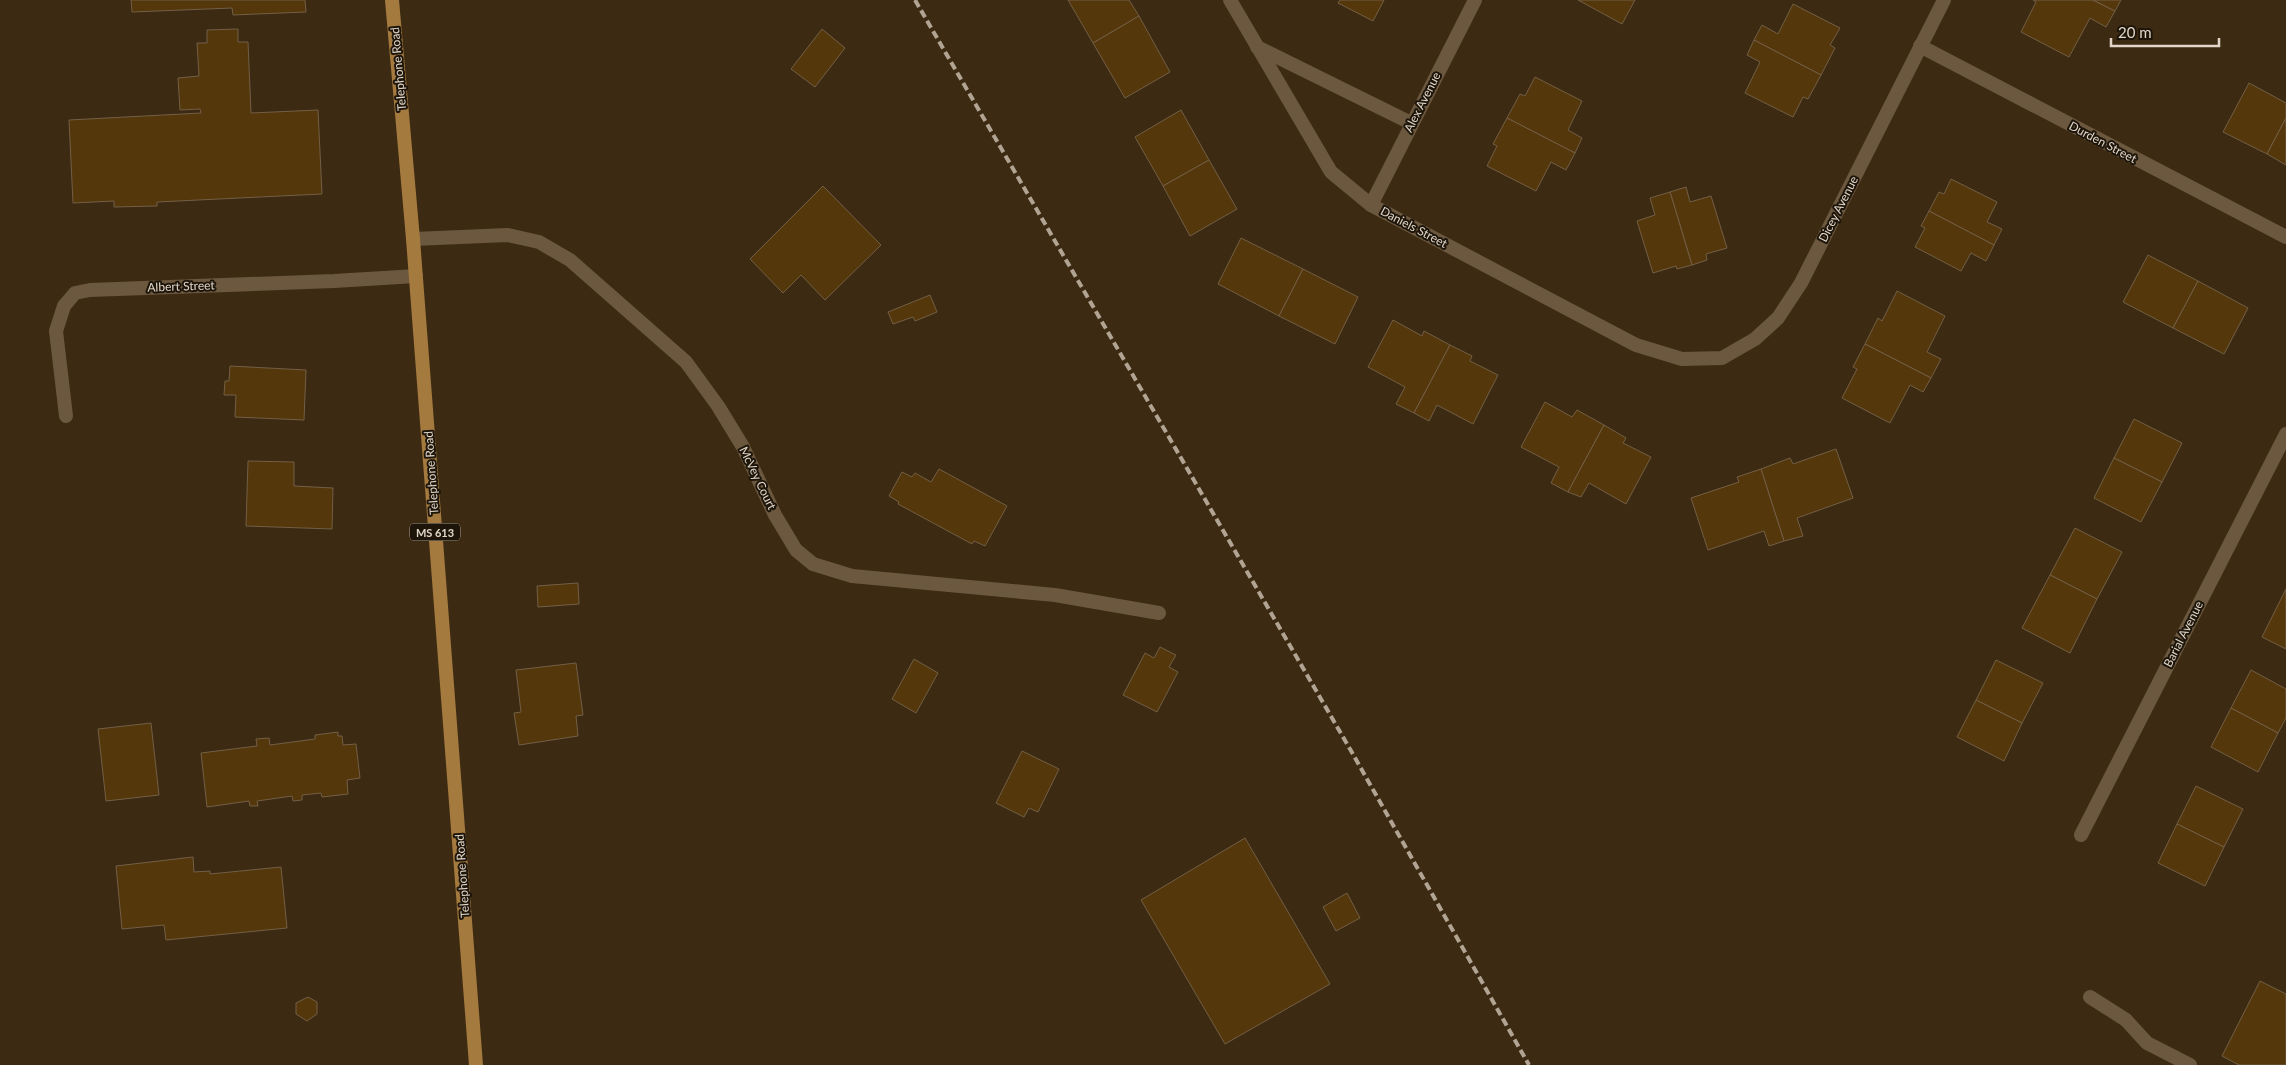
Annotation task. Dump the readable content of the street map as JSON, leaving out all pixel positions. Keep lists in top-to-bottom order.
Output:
{
  "streets": {
    "main road": ["Telephone Road", "MS 613"],
    "street": [
      "Alex Avenue",
      "Durden Street",
      "Dicey Avenue",
      "Daniels Street",
      "Albert Street",
      "McVey Court",
      "Barial Avenue"
    ]
  },
  "crossings": [
    ["Telephone Road", "Albert Street"],
    ["Telephone Road", "McVey Court"],
    ["Alex Avenue", "Daniels Street"],
    ["Durden Street", "Dicey Avenue"],
    ["Dicey Avenue", "Daniels Street"]
  ],
  "scale_bar": "20 m"
}
